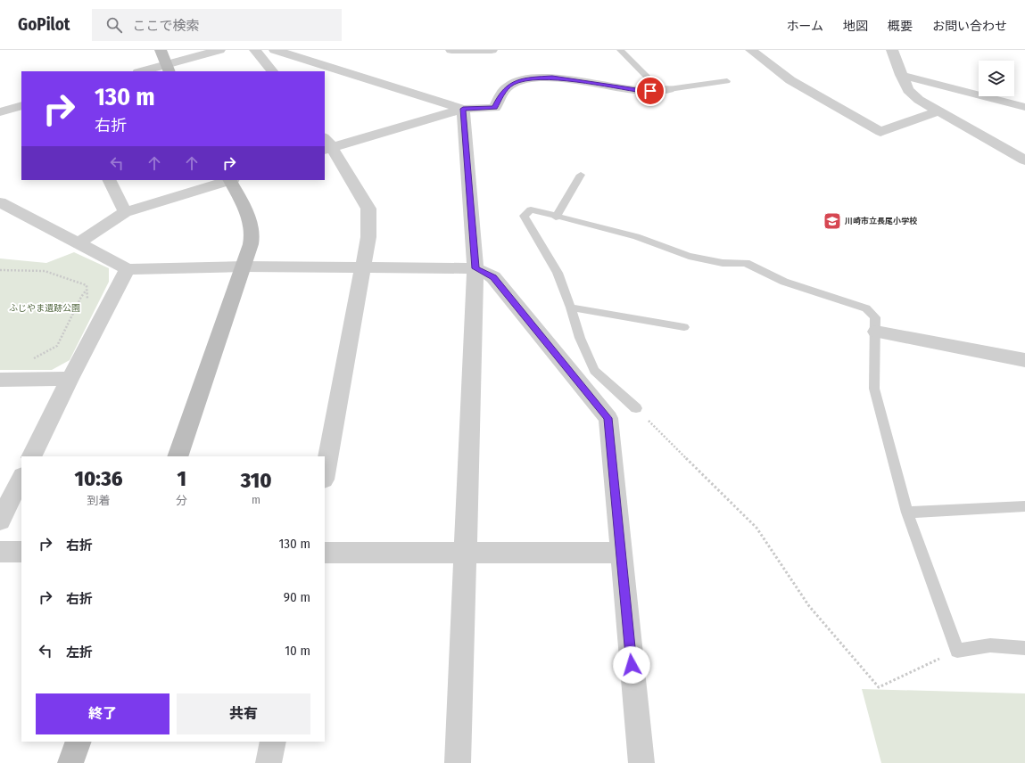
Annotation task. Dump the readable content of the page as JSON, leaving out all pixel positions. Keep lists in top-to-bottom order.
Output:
{
  "parks": ["ふじやま遺跡公園"],
  "places": {
    "school or university": ["川崎市立長尾小学校"]
  },
  "page": {
    "header": "GoPilot",
    "search": "ここで検索",
    "nav": [
      "ホーム",
      "地図",
      "概要",
      "お問い合わせ"
    ],
    "turn": ["130 m", "右折"],
    "eta": [
      "10:36",
      "到着",
      "1",
      "分",
      "310",
      "m"
    ],
    "list": [
      {
        "name": "右折",
        "value": "130 m"
      },
      {
        "name": "右折",
        "value": "90 m"
      },
      {
        "name": "左折",
        "value": "10 m"
      }
    ],
    "buttons": ["終了", "共有"]
  }
}
